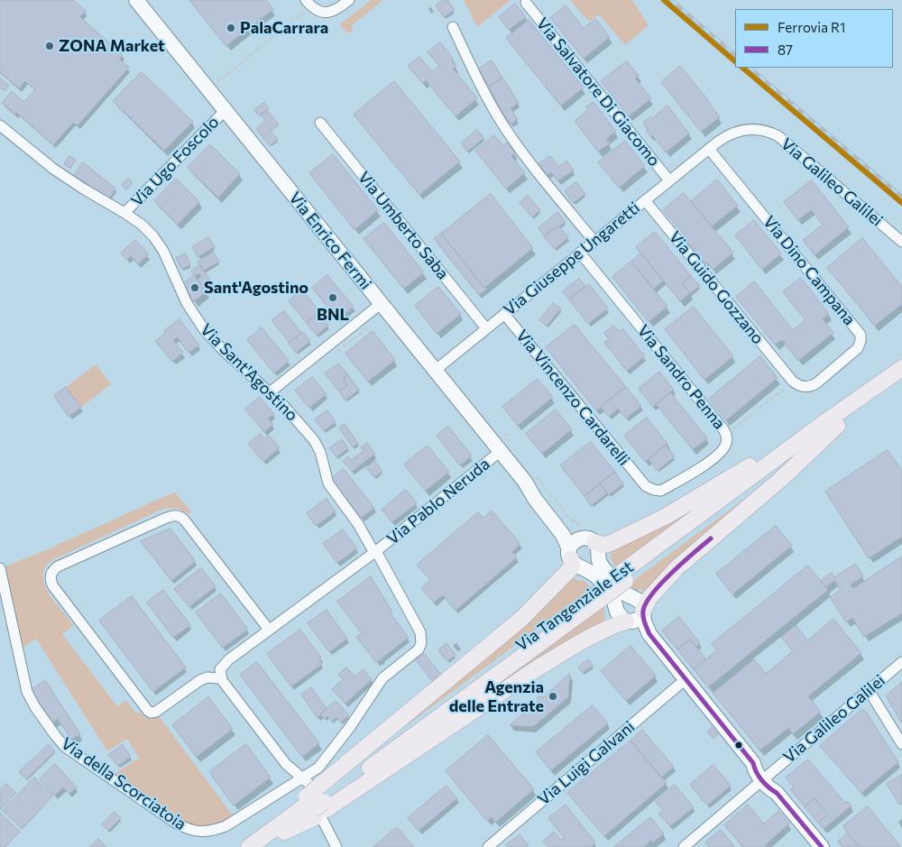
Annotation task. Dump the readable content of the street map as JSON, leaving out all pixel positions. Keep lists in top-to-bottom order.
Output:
{
  "streets": {
    "main road": ["Via Tangenziale Est"],
    "street": [
      "Via Salvatore Di Giacomo",
      "Via Ugo Foscolo",
      "Via Galileo Galilei",
      "Via Umberto Saba",
      "Via Enrico Fermi",
      "Via Giuseppe Ungaretti",
      "Via Dino Campana",
      "Via Guido Gozzano",
      "Via Sant'Agostino",
      "Via Sandro Penna",
      "Via Vincenzo Cardarelli",
      "Via Pablo Neruda",
      "Via Luigi Galvani",
      "Via della Scorciatoia"
    ]
  },
  "crossings": [
    ["Via Salvatore Di Giacomo", "Via Giuseppe Ungaretti"],
    ["Via Ugo Foscolo", "Via Enrico Fermi"],
    ["Via Ugo Foscolo", "Via Sant'Agostino"],
    ["Via Galileo Galilei", "Via Enrico Fermi"],
    ["Via Galileo Galilei", "Via Giuseppe Ungaretti"],
    ["Via Galileo Galilei", "Via Dino Campana"],
    ["Via Umberto Saba", "Via Giuseppe Ungaretti"],
    ["Via Enrico Fermi", "Via Giuseppe Ungaretti"],
    ["Via Enrico Fermi", "Via Pablo Neruda"],
    ["Via Enrico Fermi", "Via Tangenziale Est"],
    ["Via Enrico Fermi", "Via Luigi Galvani"],
    ["Via Giuseppe Ungaretti", "Via Dino Campana"],
    ["Via Giuseppe Ungaretti", "Via Guido Gozzano"],
    ["Via Giuseppe Ungaretti", "Via Sandro Penna"],
    ["Via Giuseppe Ungaretti", "Via Vincenzo Cardarelli"],
    ["Via Dino Campana", "Via Guido Gozzano"],
    ["Via Sant'Agostino", "Via Pablo Neruda"],
    ["Via Sant'Agostino", "Via della Scorciatoia"],
    ["Via Sandro Penna", "Via Vincenzo Cardarelli"]
  ],
  "places": [
    "PalaCarrara",
    "ZONA Market",
    "Sant'Agostino",
    "BNL",
    "Agenzia delle Entrate"
  ],
  "lines": ["rail line R1", "transit line 87"],
  "legend": ["Ferrovia R1", "87"]
}
